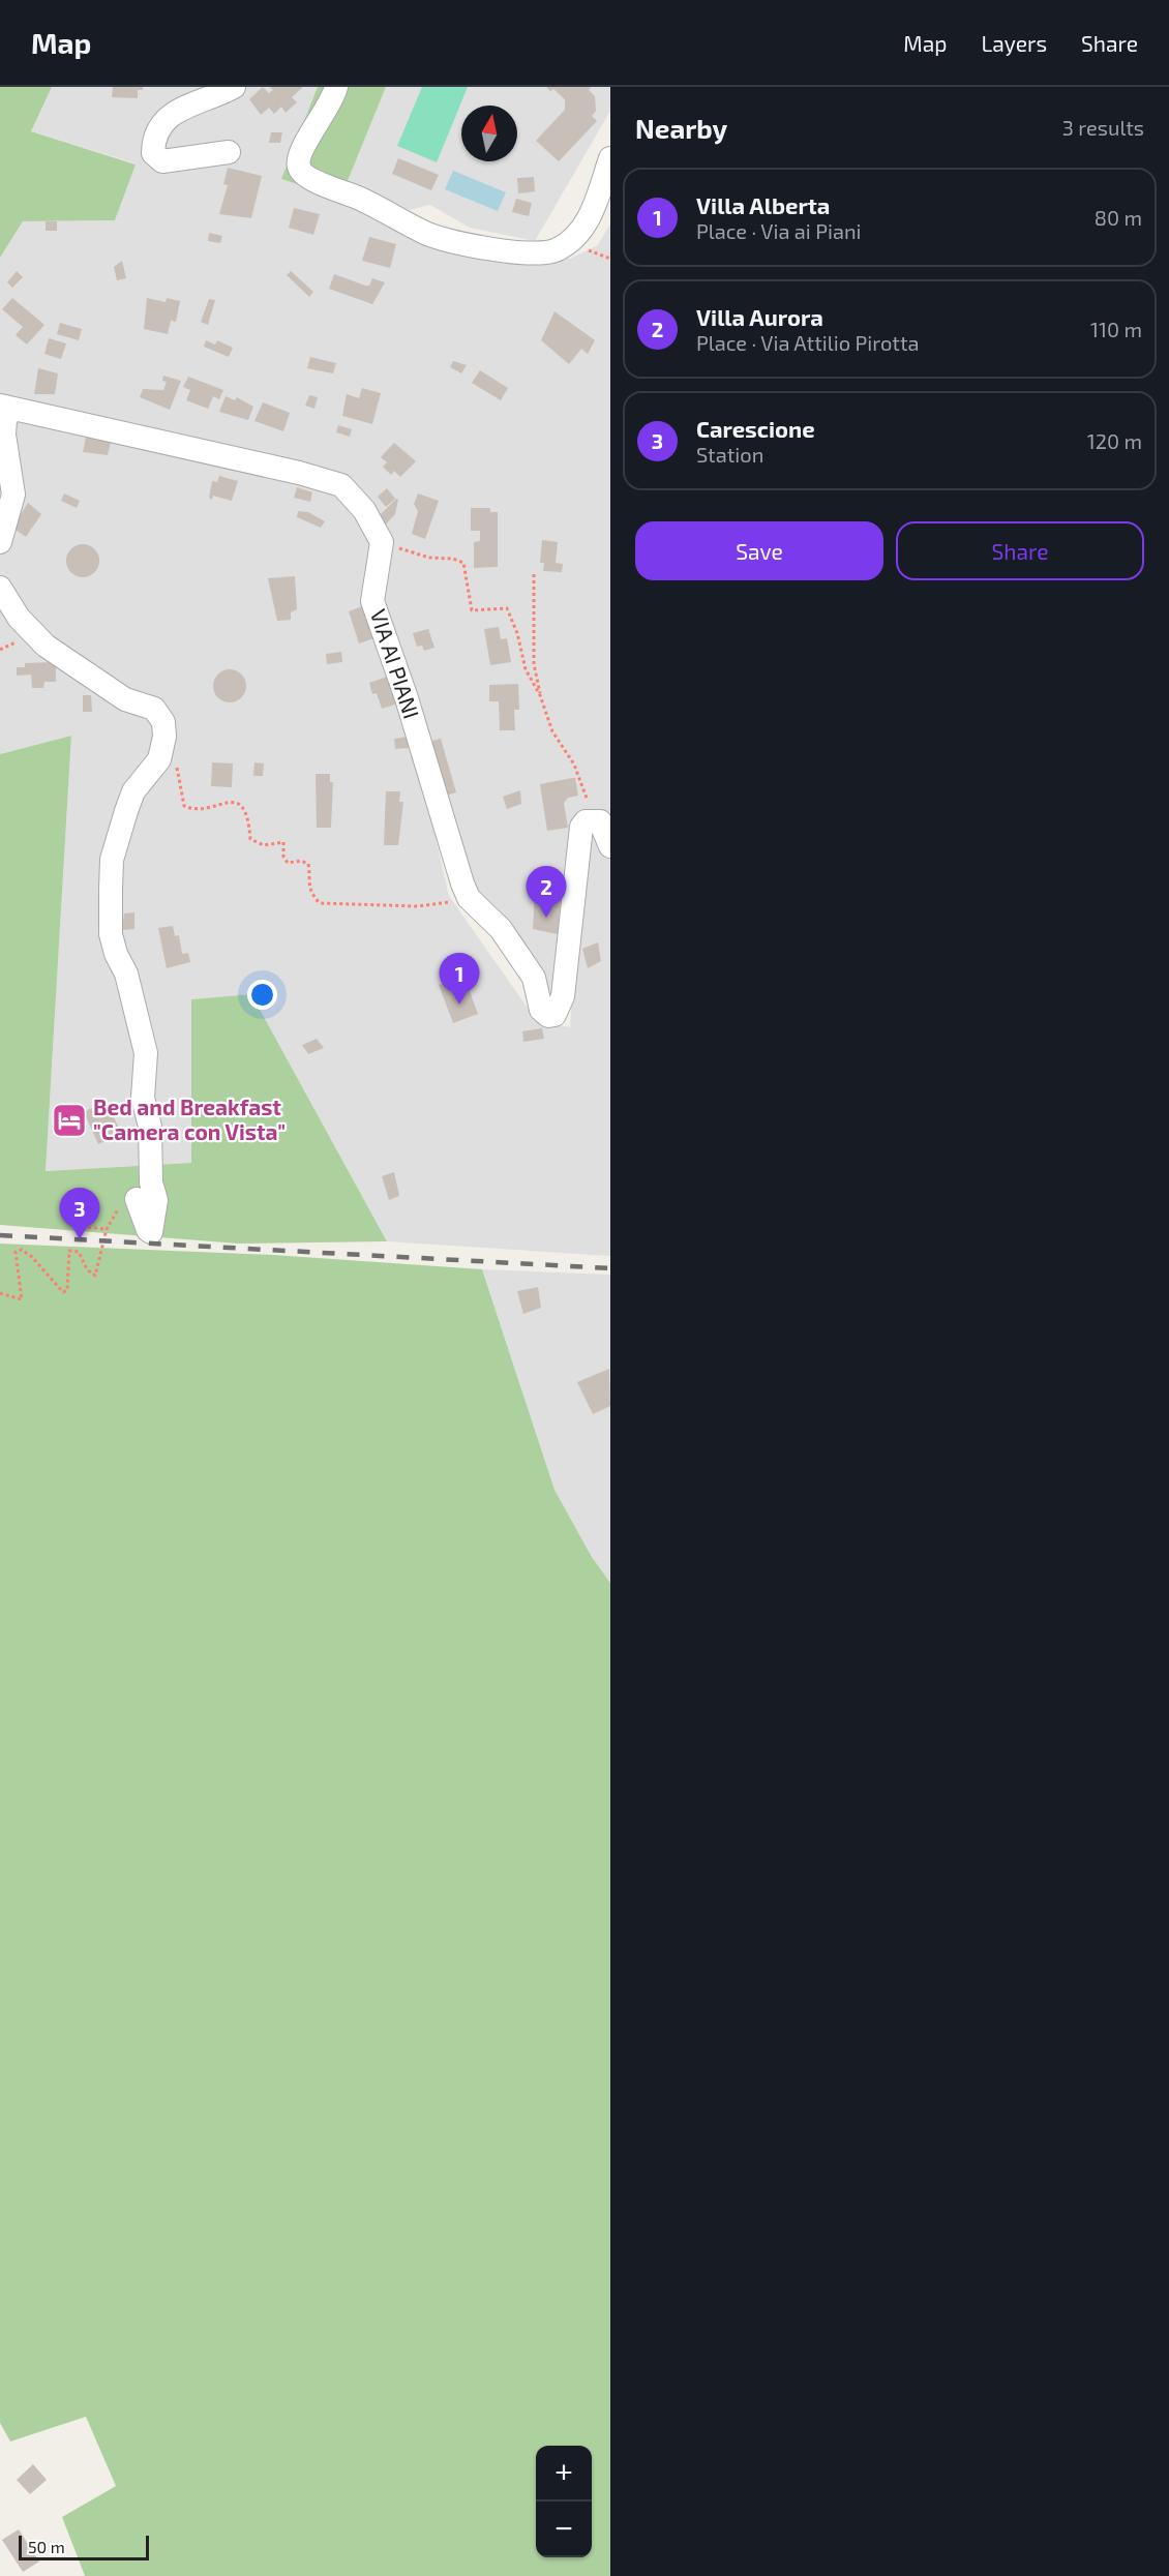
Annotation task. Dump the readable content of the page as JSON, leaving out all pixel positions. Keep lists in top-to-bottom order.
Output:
{
  "streets": {
    "street": ["VIA AI PIANI"]
  },
  "places": {
    "hotel": ["Bed and Breakfast \"Camera con Vista\""]
  },
  "scale_bar": "50 m",
  "north": "top",
  "page": {
    "header": "Map",
    "nav": ["Map", "Layers", "Share"],
    "heading": ["Nearby", "3 results"],
    "list": [
      {
        "mark": "1",
        "name": "Villa Alberta",
        "note": "Place · Via ai Piani",
        "value": "80 m"
      },
      {
        "mark": "2",
        "name": "Villa Aurora",
        "note": "Place · Via Attilio Pirotta",
        "value": "110 m"
      },
      {
        "mark": "3",
        "name": "Carescione",
        "note": "Station",
        "value": "120 m"
      }
    ],
    "buttons": ["Save", "Share"],
    "pins": ["2", "1", "3"],
    "map_buttons": ["+", "−"],
    "scale": "50 m"
  }
}
